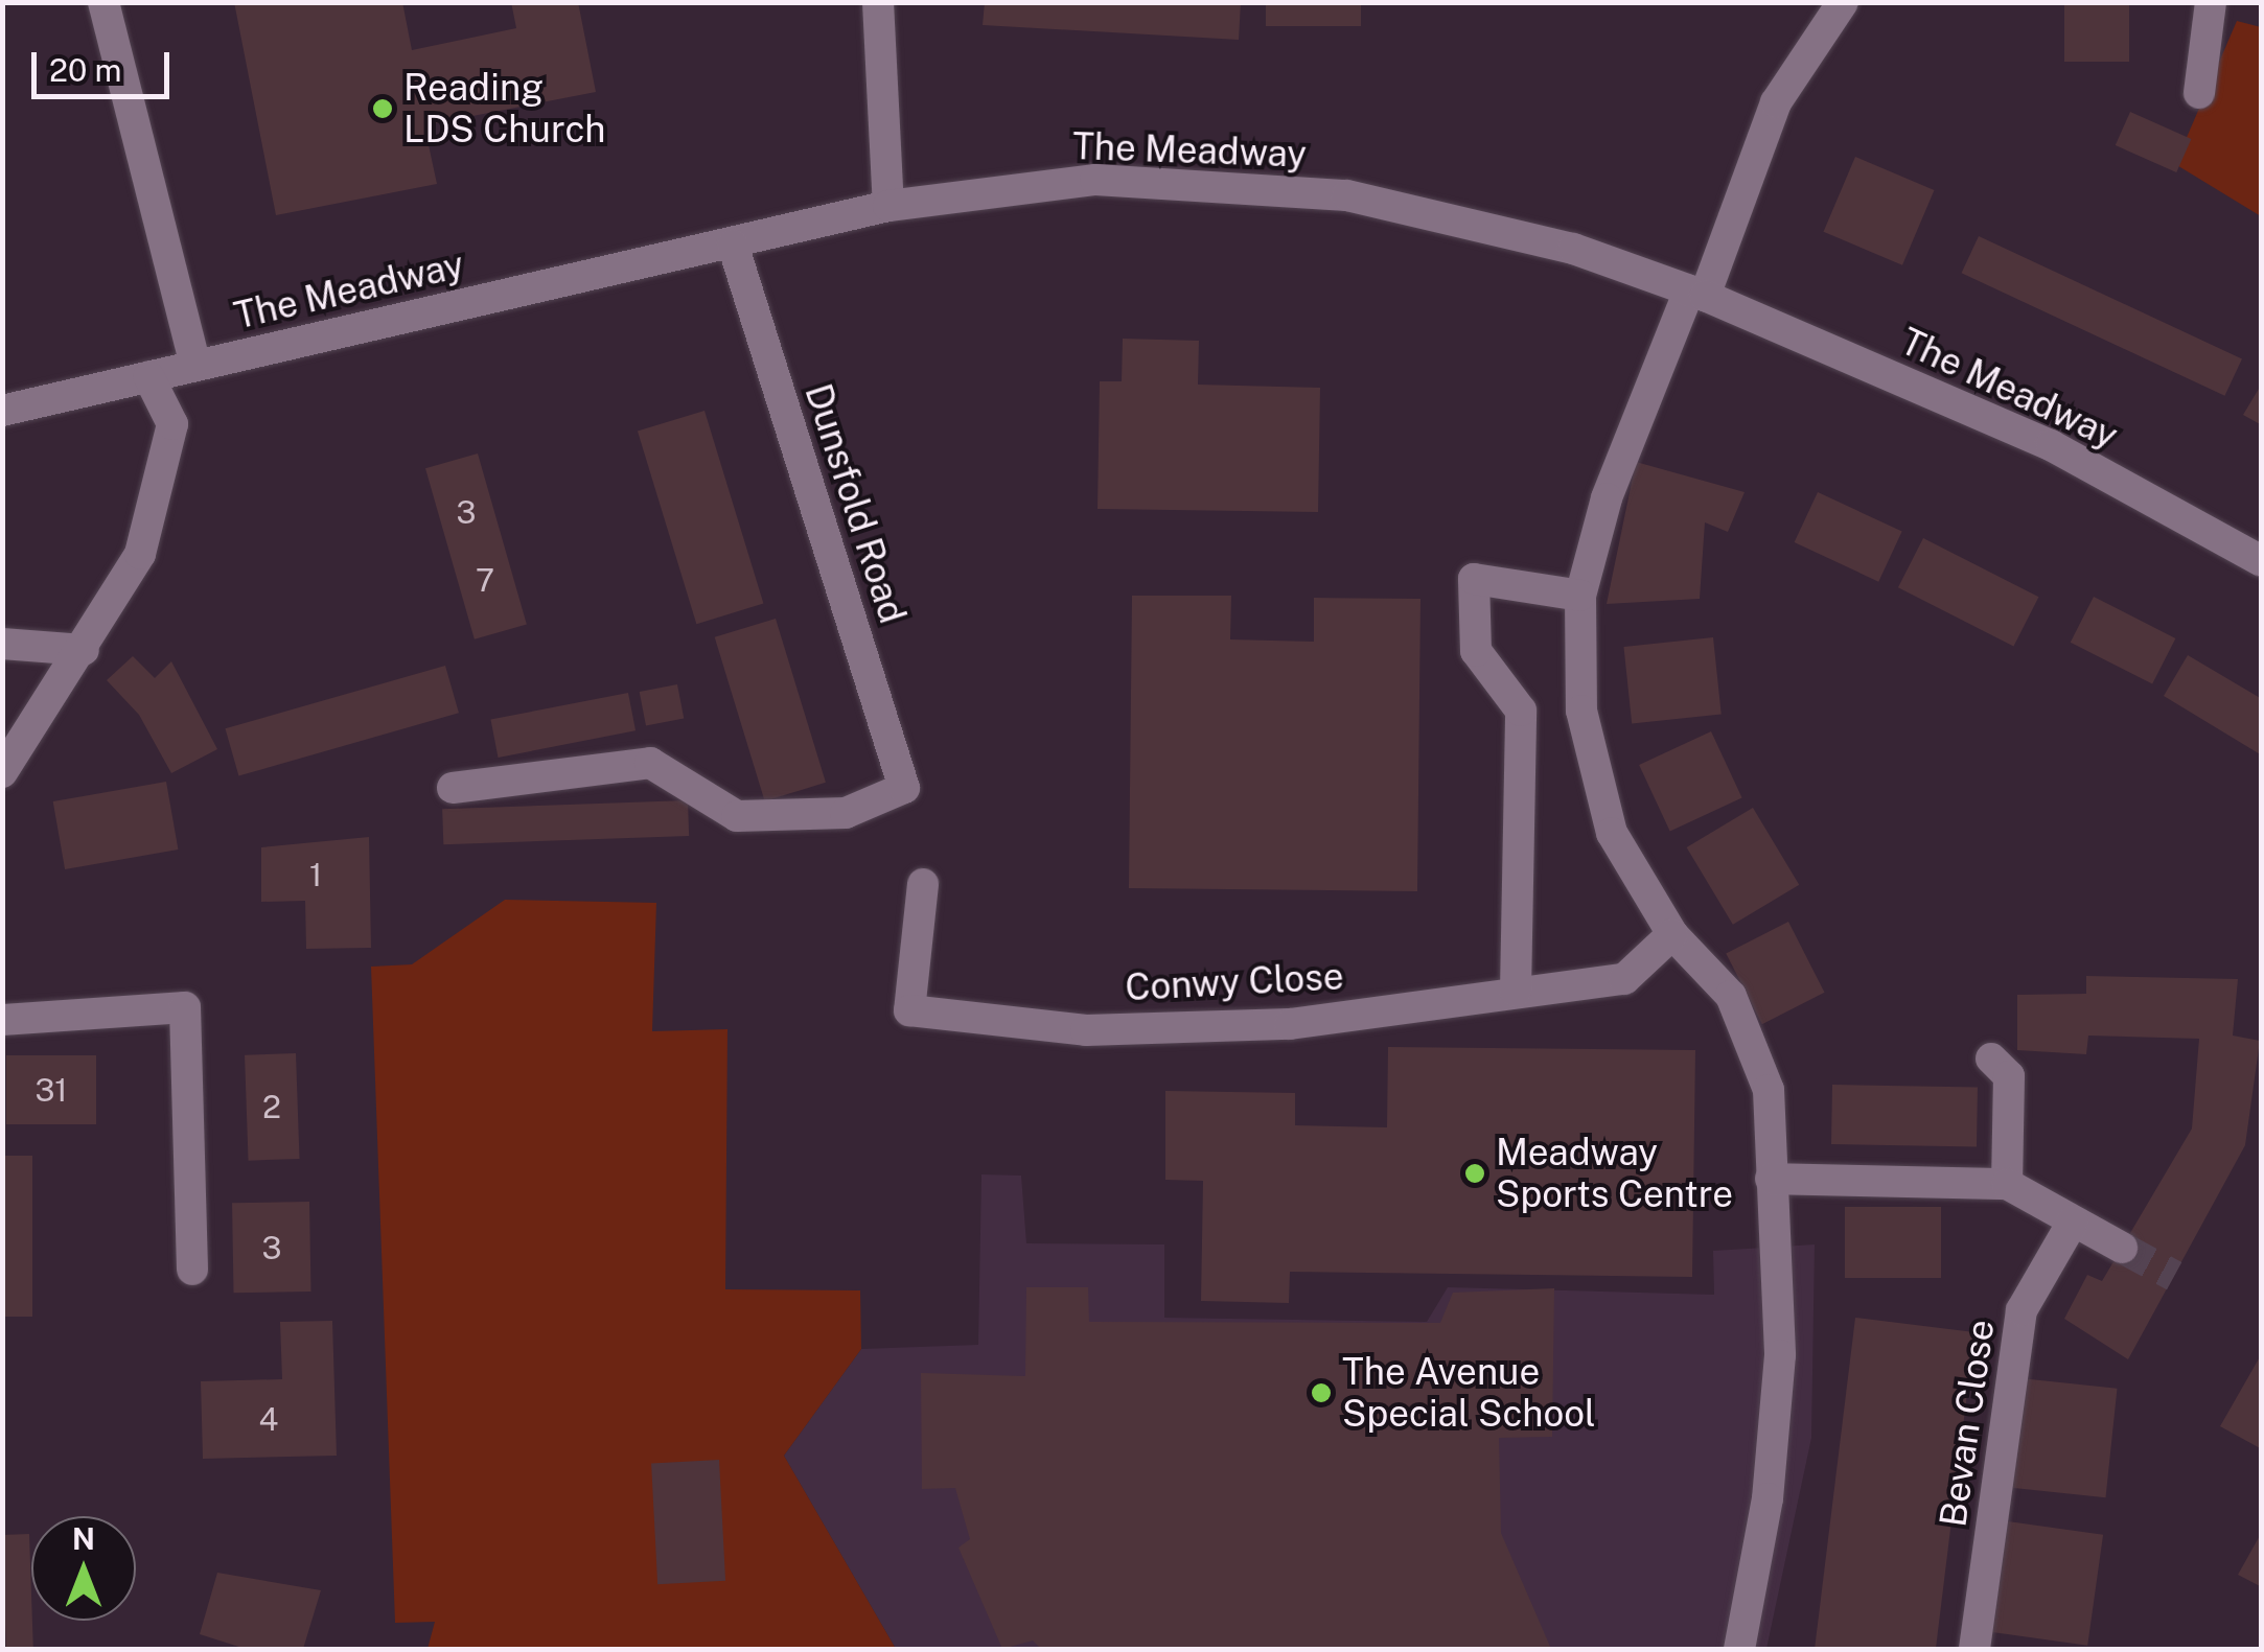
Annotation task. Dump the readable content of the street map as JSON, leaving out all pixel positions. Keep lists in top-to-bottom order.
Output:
{
  "streets": {
    "street": [
      "The Meadway",
      "Dunsfold Road",
      "Conwy Close",
      "Bevan Close"
    ]
  },
  "crossings": [
    ["The Meadway", "Dunsfold Road"]
  ],
  "places": ["Reading LDS Church", "Meadway Sports Centre", "The Avenue Special School"],
  "house_numbers": [
    "3",
    "7",
    "1",
    "31",
    "2",
    "3",
    "4"
  ],
  "scale_bar": "20 m",
  "north": "top"
}
